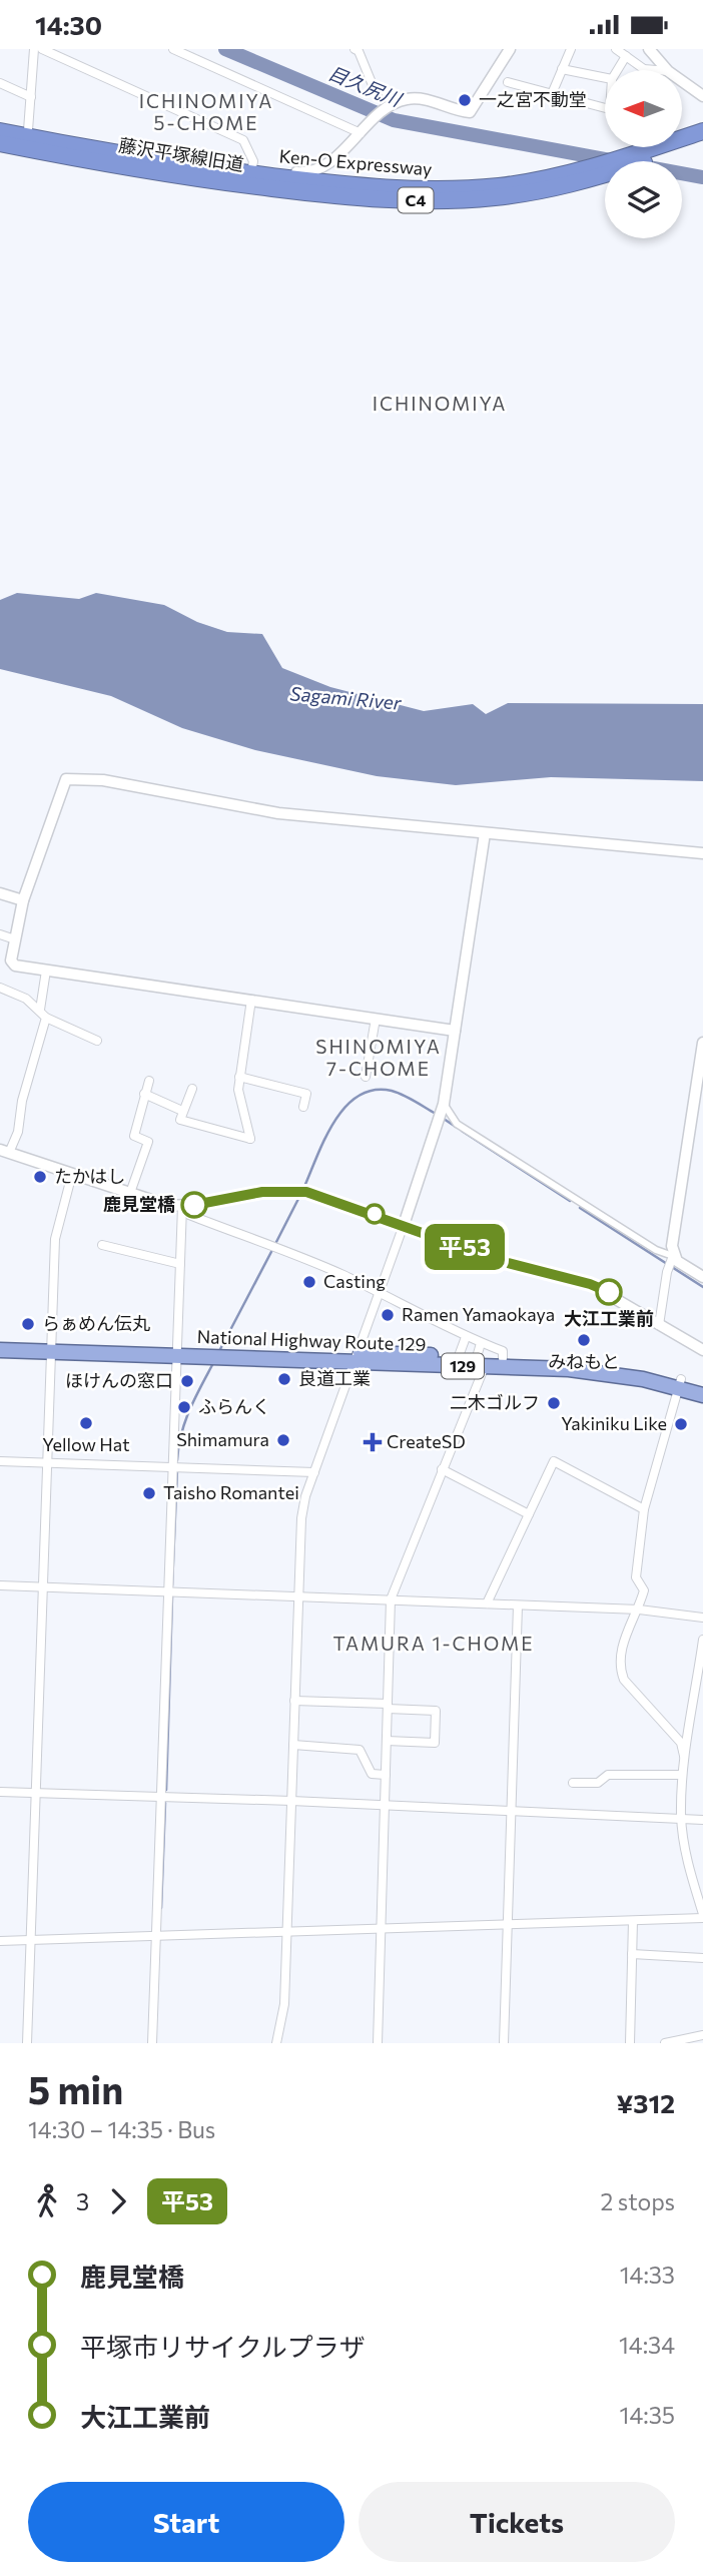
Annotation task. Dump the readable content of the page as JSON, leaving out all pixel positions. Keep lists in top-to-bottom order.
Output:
{
  "streets": {
    "highway": [
      "Ken-O Expressway",
      "C4",
      "National Highway Route 129",
      "129"
    ],
    "street": ["藤沢平塚線旧道"]
  },
  "districts": [
    "ICHINOMIYA 5-CHOME",
    "ICHINOMIYA",
    "SHINOMIYA 7-CHOME",
    "TAMURA 1-CHOME"
  ],
  "water": ["目久尻川", "Sagami River"],
  "places": {
    "other": [
      "一之宮不動堂",
      "たかはし",
      "鹿見堂橋",
      "Casting",
      "大江工業前",
      "Ramen Yamaokaya",
      "らぁめん伝丸",
      "みねもと",
      "良道工業",
      "ほけんの窓口",
      "二木ゴルフ",
      "ふらんく",
      "Yellow Hat",
      "Yakiniku Like",
      "Shimamura",
      "Taisho Romantei"
    ],
    "health": ["CreateSD"]
  },
  "lines": ["bus line 平53"],
  "north": "left",
  "page": {
    "status": "14:30",
    "on_map": "平53",
    "heading": ["5 min", "14:30 – 14:35 · Bus", "¥312"],
    "legs": ["3", "平53", "2 stops"],
    "list": [
      {
        "name": "鹿見堂橋",
        "value": "14:33"
      },
      {
        "name": "平塚市リサイクルプラザ",
        "value": "14:34"
      },
      {
        "name": "大江工業前",
        "value": "14:35"
      }
    ],
    "buttons": ["Start", "Tickets"]
  }
}
